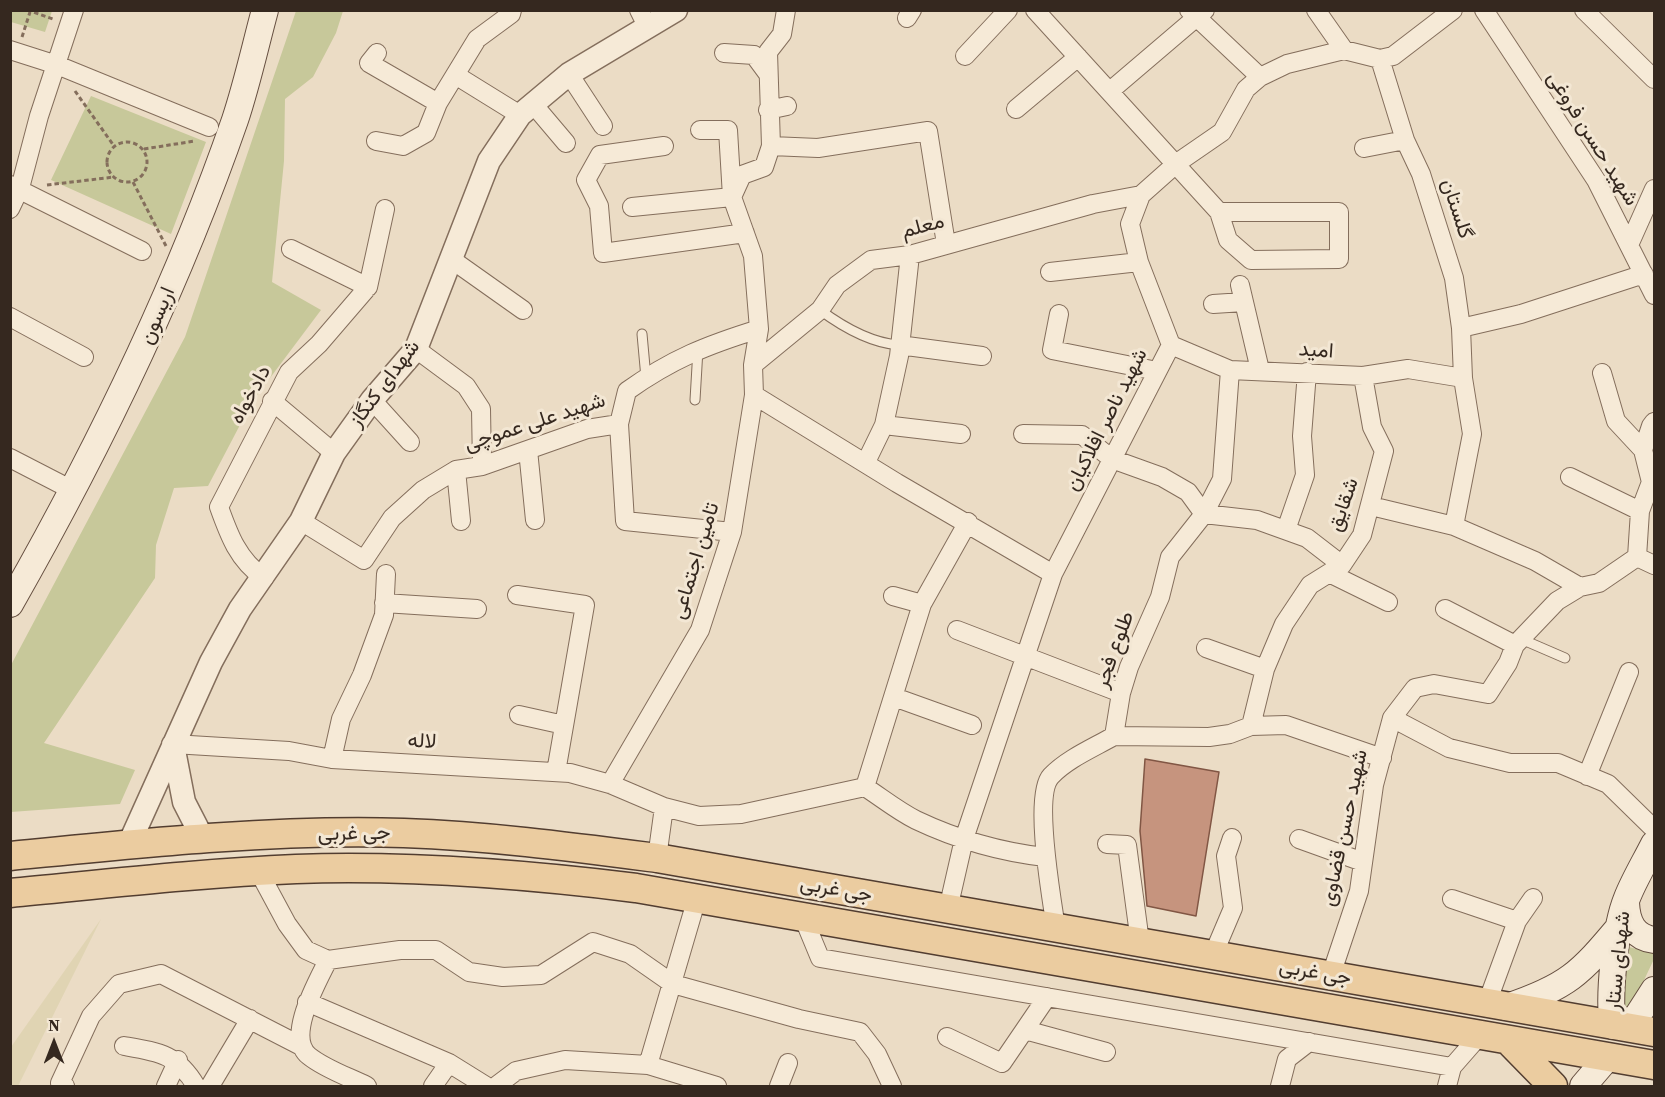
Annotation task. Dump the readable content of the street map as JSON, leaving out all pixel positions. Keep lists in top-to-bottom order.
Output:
{
  "streets": {
    "main road": ["اریسون", "جی غربی", "شهدای ستار"],
    "street": [
      "شهید حسن فروغی",
      "گلستان",
      "معلم",
      "امید",
      "شهدای کنگاز",
      "دادخواه",
      "شهید ناصر افلاکیان",
      "شهید علی عموچی",
      "شقایق",
      "تامین اجتماعی",
      "طلوع فجر",
      "لاله",
      "شهید حسن قضاوی"
    ]
  },
  "crossings": [
    ["گلستان", "امید"],
    ["معلم", "شهید ناصر افلاکیان"],
    ["معلم", "تامین اجتماعی"],
    ["امید", "شهید ناصر افلاکیان"],
    ["امید", "شقایق"],
    ["امید", "طلوع فجر"],
    ["شهدای کنگاز", "دادخواه"],
    ["شهدای کنگاز", "شهید علی عموچی"],
    ["شهدای کنگاز", "لاله"],
    ["شهدای کنگاز", "جی غربی"],
    ["شهید ناصر افلاکیان", "جی غربی"],
    ["شهید علی عموچی", "تامین اجتماعی"],
    ["تامین اجتماعی", "لاله"],
    ["شهید حسن قضاوی", "جی غربی"],
    ["جی غربی", "شهدای ستار"]
  ],
  "north": "top"
}
